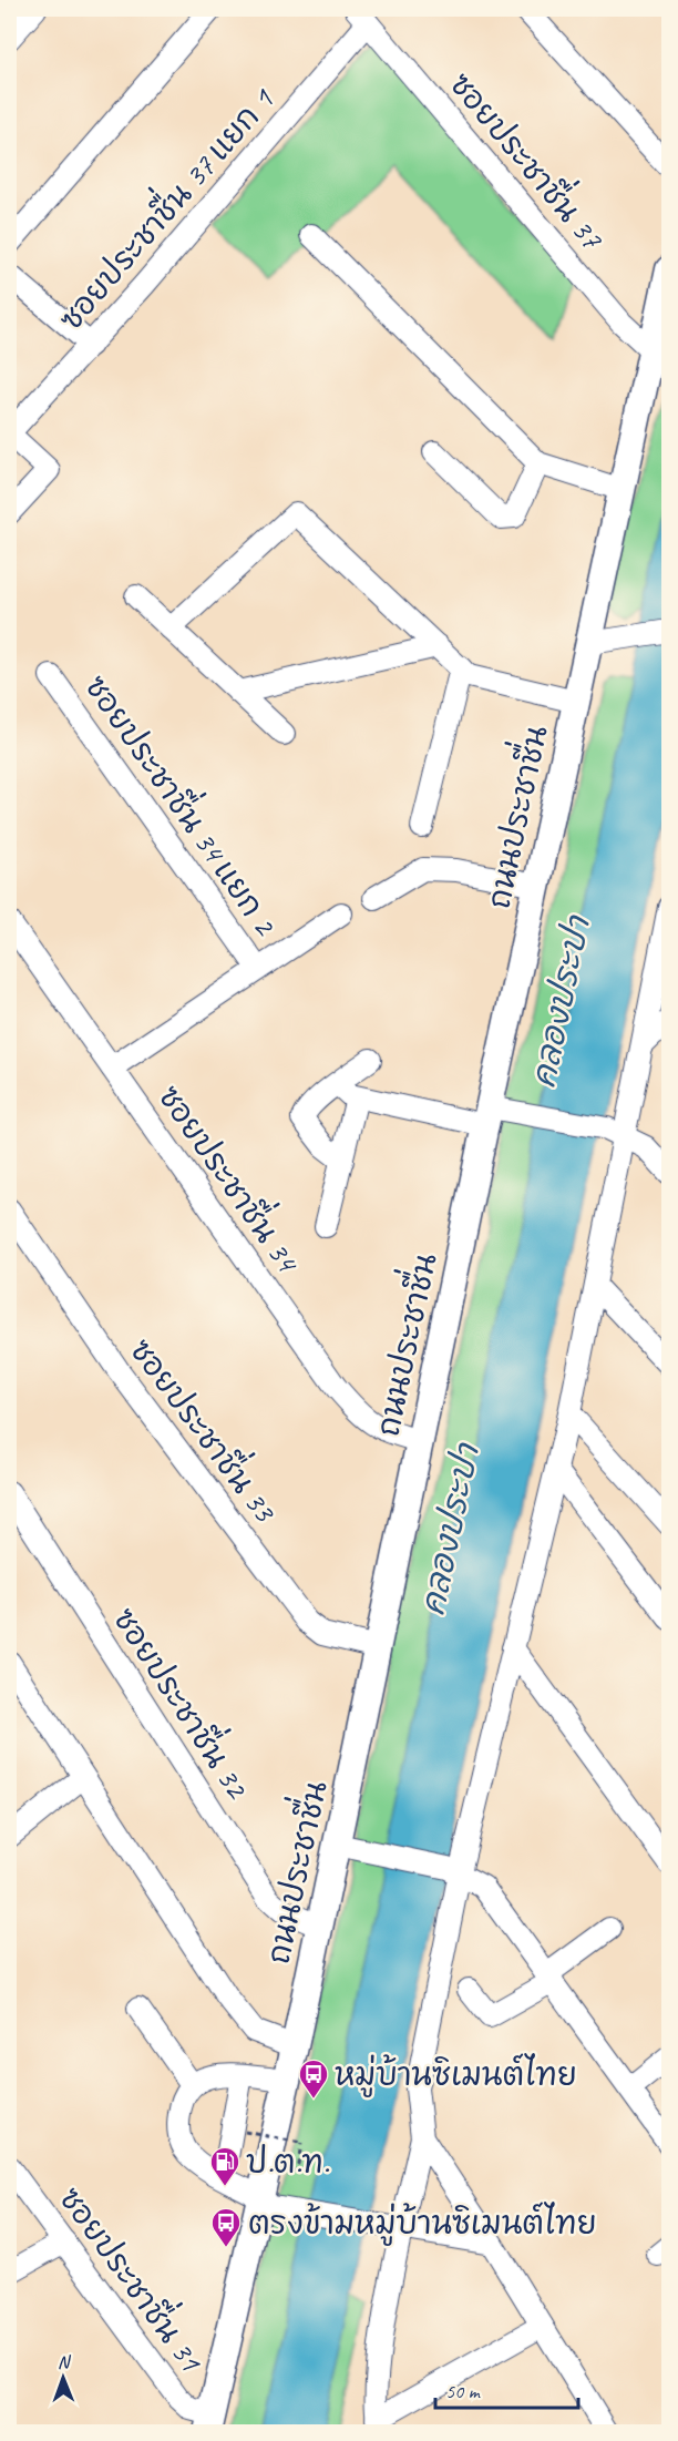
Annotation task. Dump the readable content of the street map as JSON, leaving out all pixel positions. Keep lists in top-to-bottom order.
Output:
{
  "streets": {
    "main road": ["ถนนประชาชื่น"],
    "street": [
      "ซอยประชาชื่น 37",
      "ซอยประชาชื่น 37 แยก 1",
      "ซอยประชาชื่น 34 แยก 2",
      "ซอยประชาชื่น 34",
      "ซอยประชาชื่น 33",
      "ซอยประชาชื่น 32",
      "ซอยประชาชื่น 31"
    ]
  },
  "crossings": [
    ["ซอยประชาชื่น 37", "ซอยประชาชื่น 37 แยก 1"],
    ["ซอยประชาชื่น 37", "ถนนประชาชื่น"],
    ["ซอยประชาชื่น 34 แยก 2", "ซอยประชาชื่น 34"],
    ["ถนนประชาชื่น", "ซอยประชาชื่น 34"],
    ["ถนนประชาชื่น", "ซอยประชาชื่น 33"],
    ["ถนนประชาชื่น", "ซอยประชาชื่น 32"],
    ["ถนนประชาชื่น", "ซอยประชาชื่น 31"]
  ],
  "water": ["คลองประปา"],
  "places": {
    "bus stop": ["หมู่บ้านซิเมนต์ไทย", "ตรงข้ามหมู่บ้านซิเมนต์ไทย"],
    "fuel station": ["ป.ต.ท."]
  },
  "scale_bar": "50 m",
  "north": "top"
}
